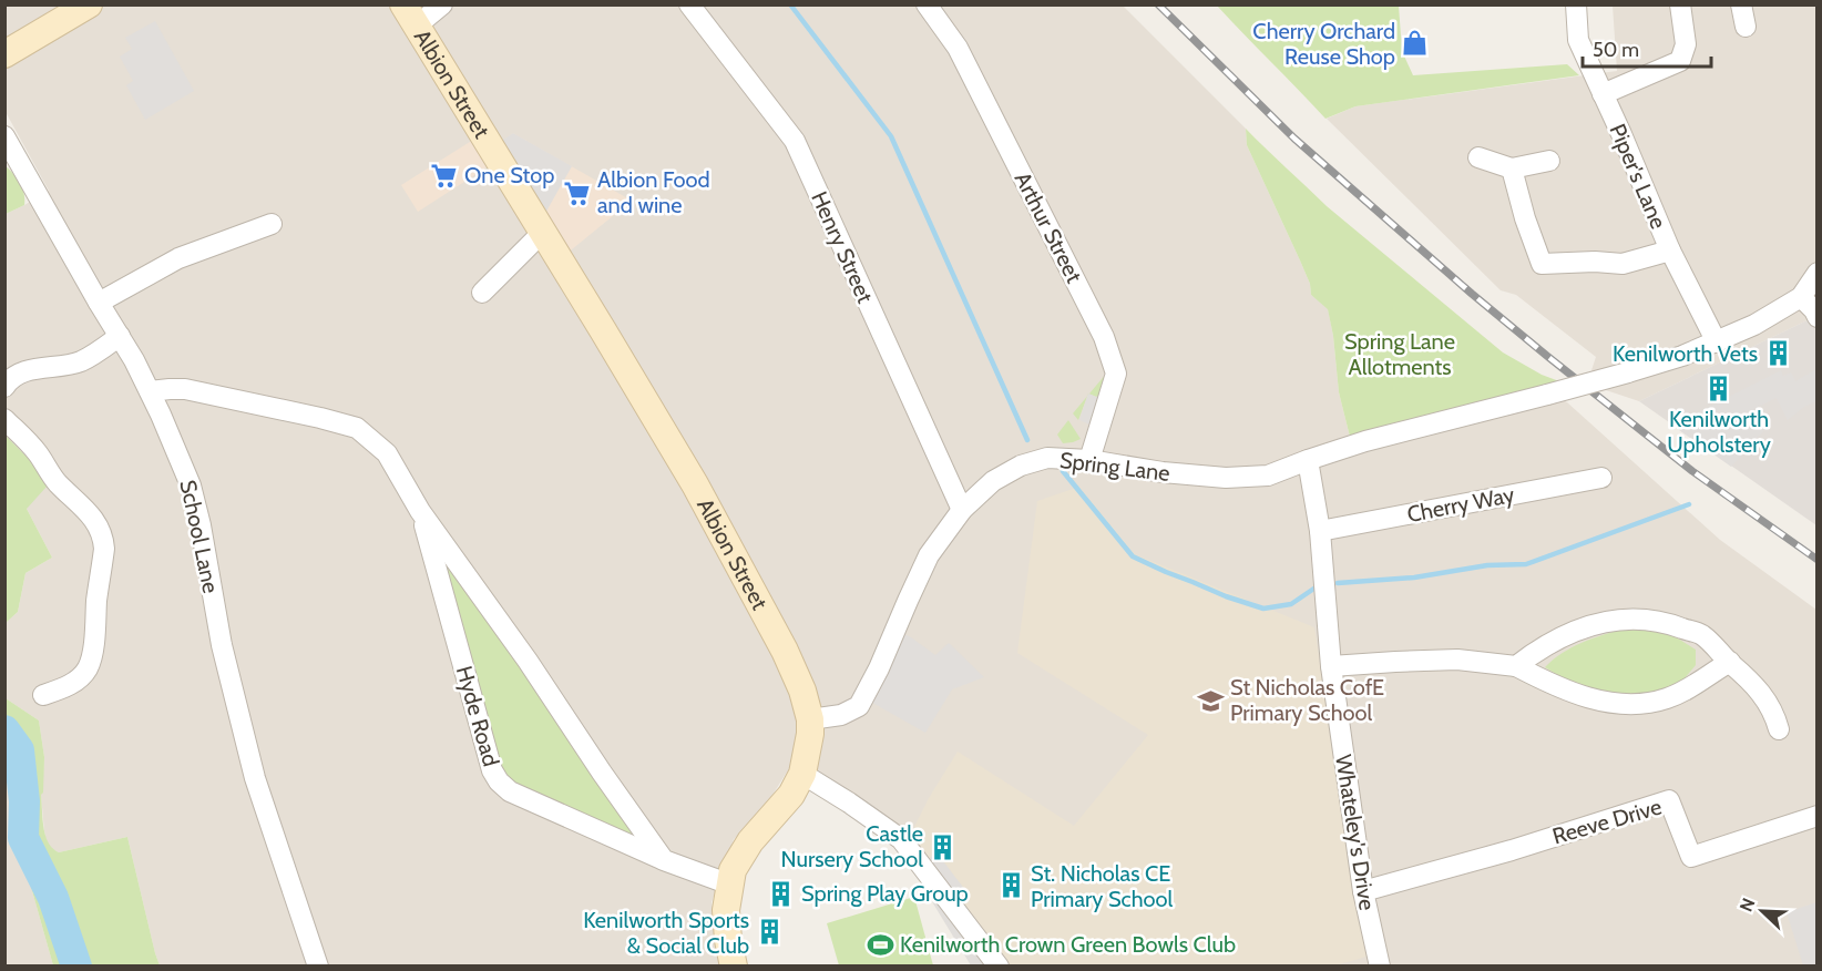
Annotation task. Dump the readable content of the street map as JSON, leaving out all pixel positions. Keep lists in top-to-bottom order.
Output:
{
  "streets": {
    "street": [
      "Albion Street",
      "Piper's Lane",
      "Arthur Street",
      "Henry Street",
      "Spring Lane",
      "Cherry Way",
      "School Lane",
      "Hyde Road",
      "Reeve Drive",
      "Whateley's Drive"
    ]
  },
  "crossings": [
    ["Albion Street", "Spring Lane"],
    ["Albion Street", "Hyde Road"],
    ["Piper's Lane", "Spring Lane"],
    ["Arthur Street", "Spring Lane"],
    ["Henry Street", "Spring Lane"],
    ["Spring Lane", "Whateley's Drive"],
    ["Cherry Way", "Whateley's Drive"],
    ["School Lane", "Hyde Road"],
    ["Reeve Drive", "Whateley's Drive"]
  ],
  "parks": ["Spring Lane Allotments"],
  "places": {
    "shop": ["Cherry Orchard Reuse Shop"],
    "supermarket": ["One Stop", "Albion Food and wine"],
    "building": [
      "Kenilworth Vets",
      "Kenilworth Upholstery",
      "Castle Nursery School",
      "St. Nicholas CE Primary School",
      "Spring Play Group",
      "Kenilworth Sports & Social Club"
    ],
    "school or university": ["St Nicholas CofE Primary School"],
    "sports": ["Kenilworth Crown Green Bowls Club"]
  },
  "scale_bar": "50 m",
  "north": "top left"
}
